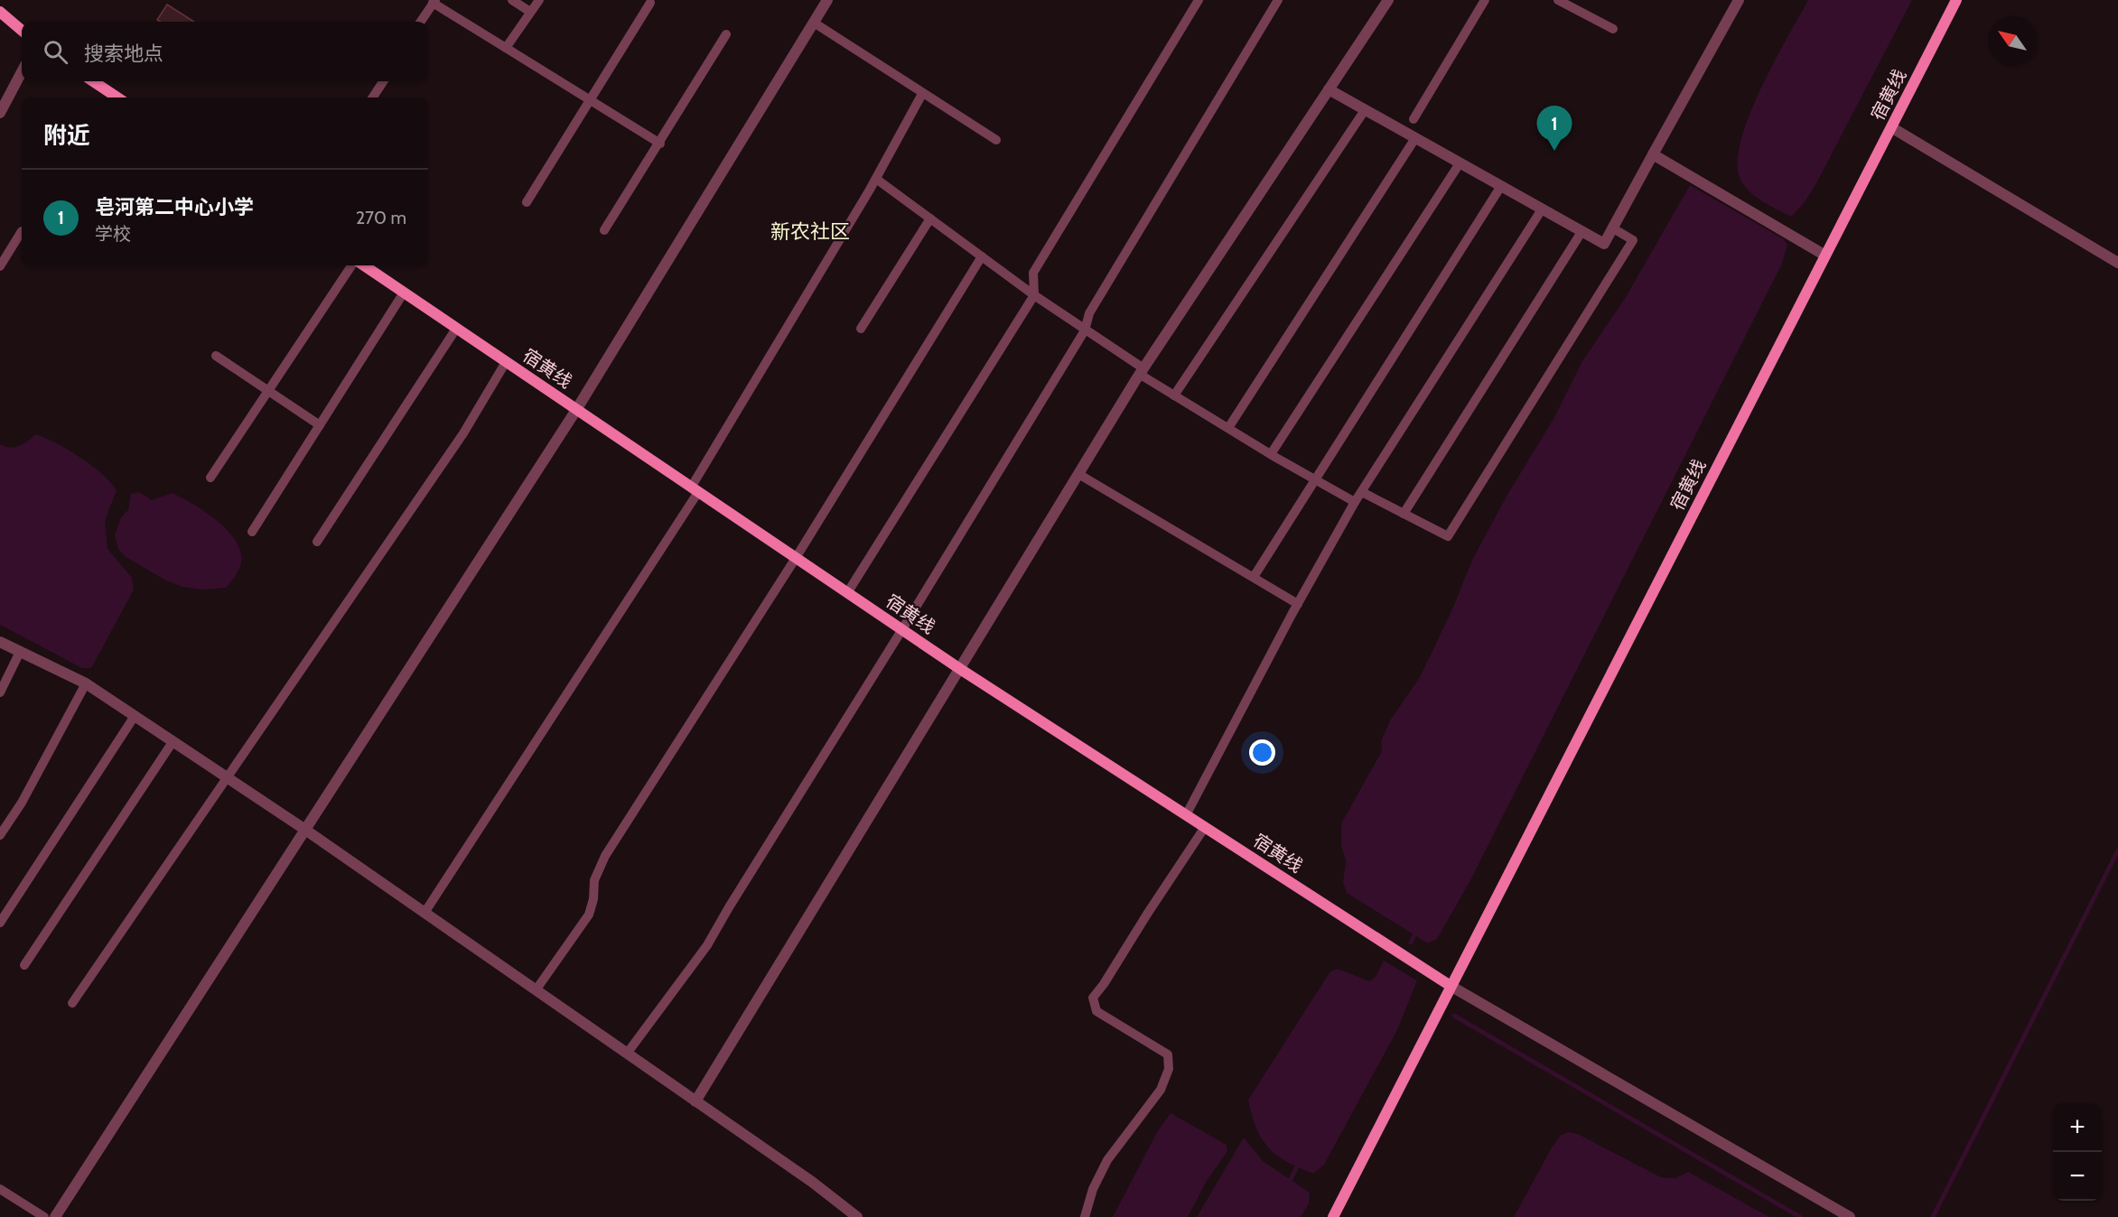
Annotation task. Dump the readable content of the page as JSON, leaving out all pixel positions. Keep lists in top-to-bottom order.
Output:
{
  "streets": {
    "main road": ["宿黄线"]
  },
  "districts": ["新农社区"],
  "north": "top left",
  "page": {
    "search": "搜索地点",
    "heading": "附近",
    "pins": "1",
    "list": [
      {
        "mark": "1",
        "name": "皂河第二中心小学",
        "note": "学校",
        "value": "270 m"
      }
    ],
    "map_buttons": ["+", "−"]
  }
}
